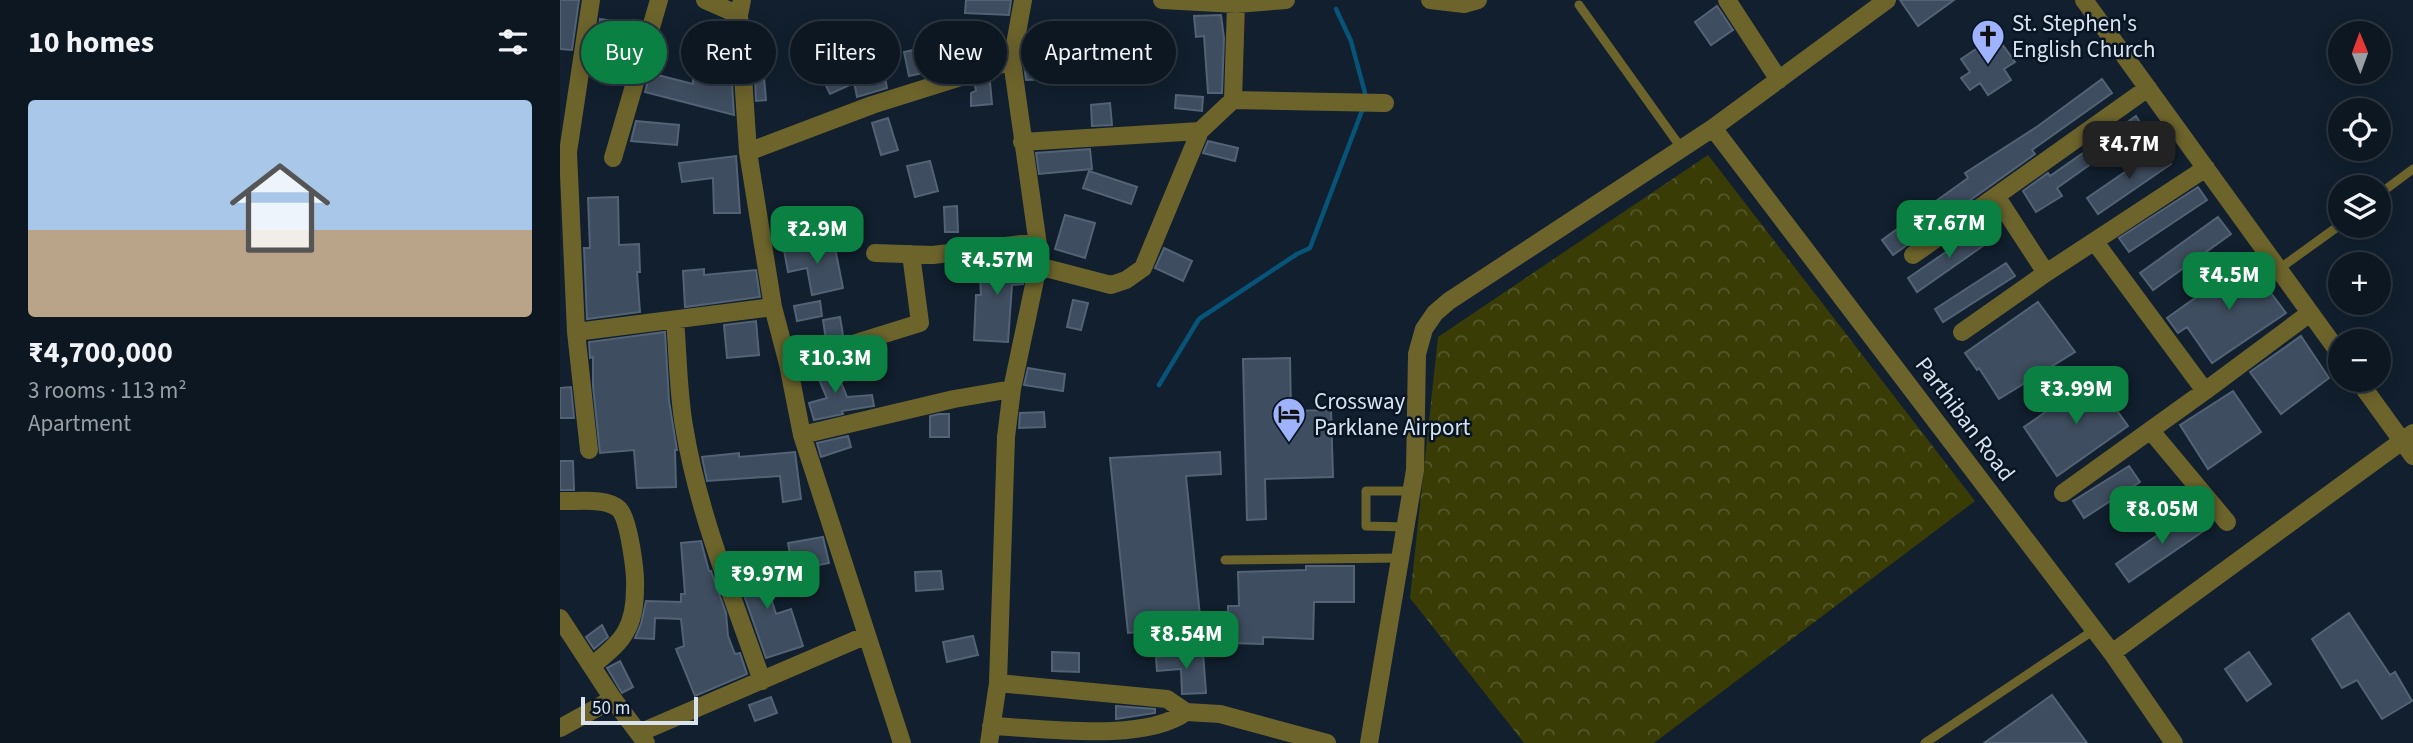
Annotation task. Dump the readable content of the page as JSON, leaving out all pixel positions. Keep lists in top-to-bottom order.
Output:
{
  "streets": {
    "street": ["Parthiban Road"]
  },
  "places": {
    "church": ["St. Stephen's English Church"],
    "hotel": ["Crossway Parklane Airport"]
  },
  "scale_bar": "50 m",
  "north": "top",
  "page": {
    "heading": "10 homes",
    "map_buttons": ["+", "−"],
    "chip": [
      "Buy",
      "Rent",
      "Filters",
      "New",
      "Apartment"
    ],
    "list": [
      {
        "name": "₹4,700,000",
        "note": "3 rooms · 113 m² · Apartment"
      }
    ],
    "price": [
      "₹4.7M",
      "₹7.67M",
      "₹2.9M",
      "₹4.57M",
      "₹4.5M",
      "₹10.3M",
      "₹3.99M",
      "₹8.05M",
      "₹9.97M",
      "₹8.54M"
    ],
    "scale": "50 m"
  }
}
